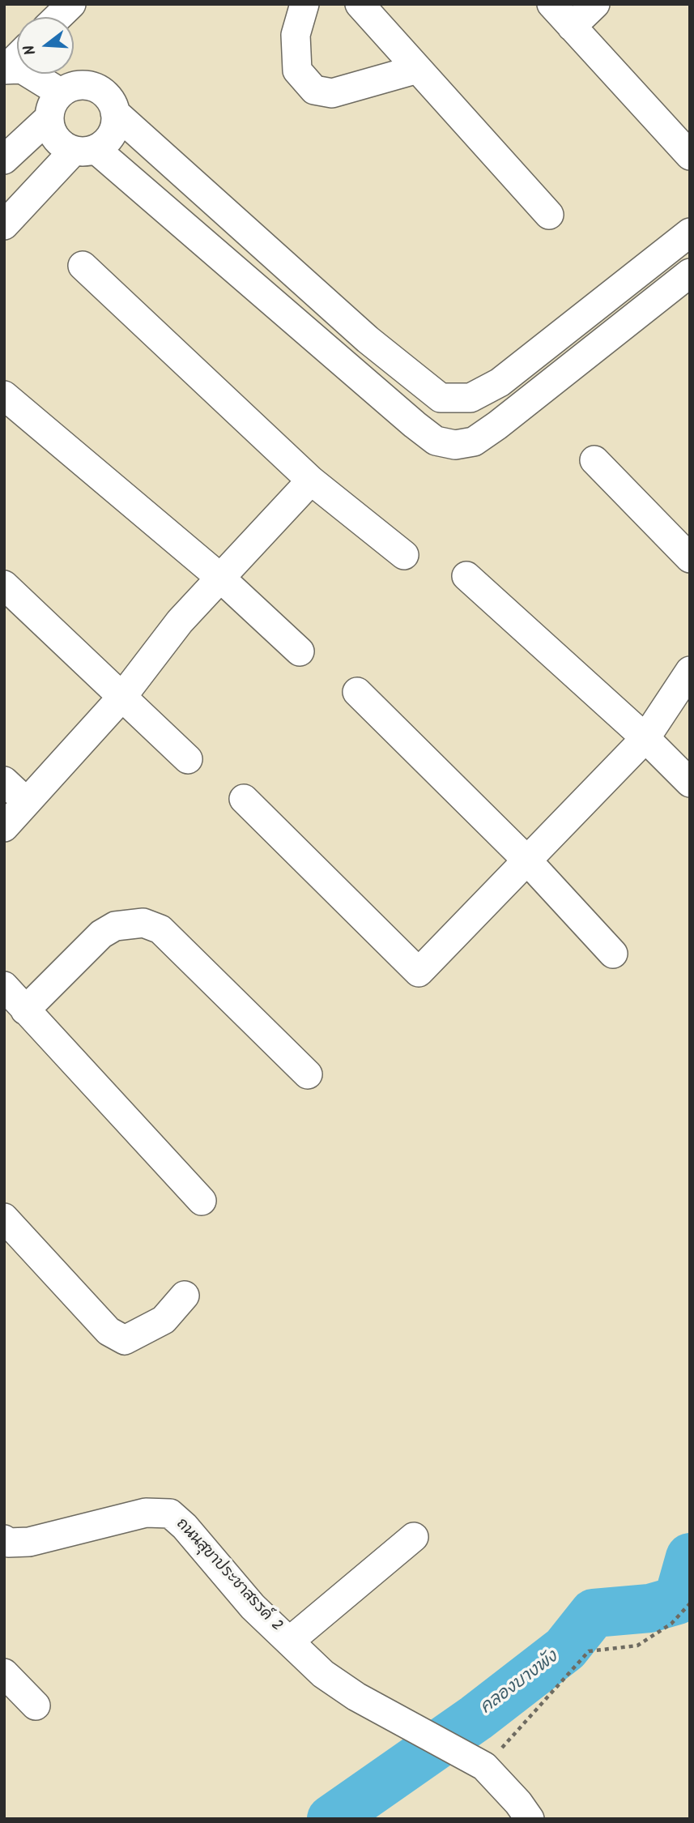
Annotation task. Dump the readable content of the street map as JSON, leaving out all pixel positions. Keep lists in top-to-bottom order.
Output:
{
  "streets": {
    "street": ["ถนนสุขาประชาสรรค์ 2"]
  },
  "water": ["คลองบางพัง"],
  "north": "left"
}
